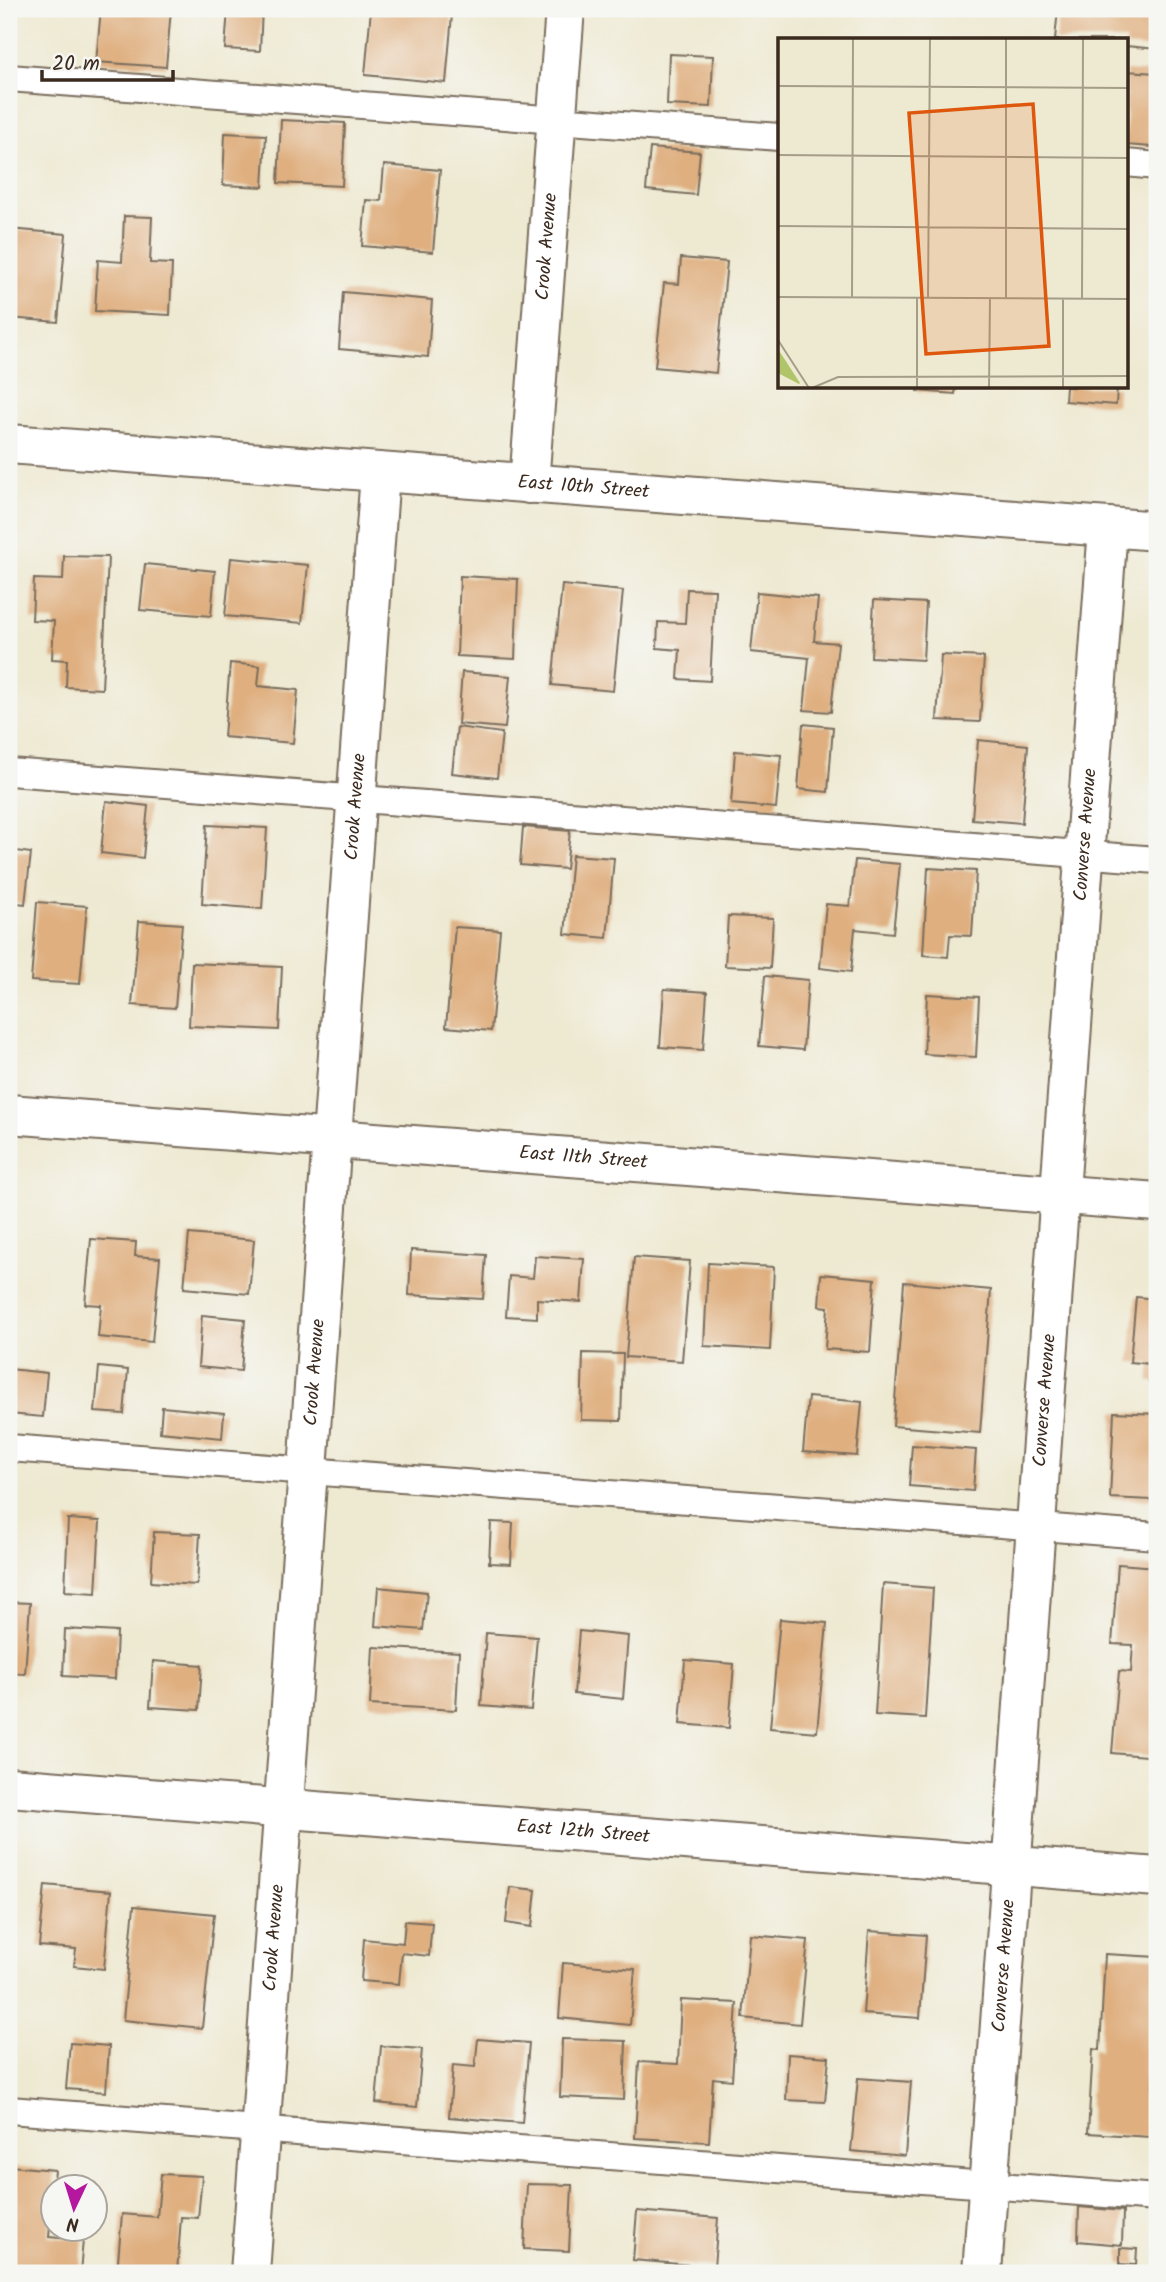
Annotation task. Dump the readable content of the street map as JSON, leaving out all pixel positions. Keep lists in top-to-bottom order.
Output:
{
  "streets": {
    "street": [
      "Crook Avenue",
      "East 10th Street",
      "Converse Avenue",
      "East 11th Street",
      "East 12th Street"
    ]
  },
  "crossings": [
    ["Crook Avenue", "East 10th Street"],
    ["Crook Avenue", "East 11th Street"],
    ["Crook Avenue", "East 12th Street"],
    ["East 10th Street", "Converse Avenue"],
    ["Converse Avenue", "East 11th Street"],
    ["Converse Avenue", "East 12th Street"]
  ],
  "scale_bar": "20 m",
  "north": "bottom"
}
